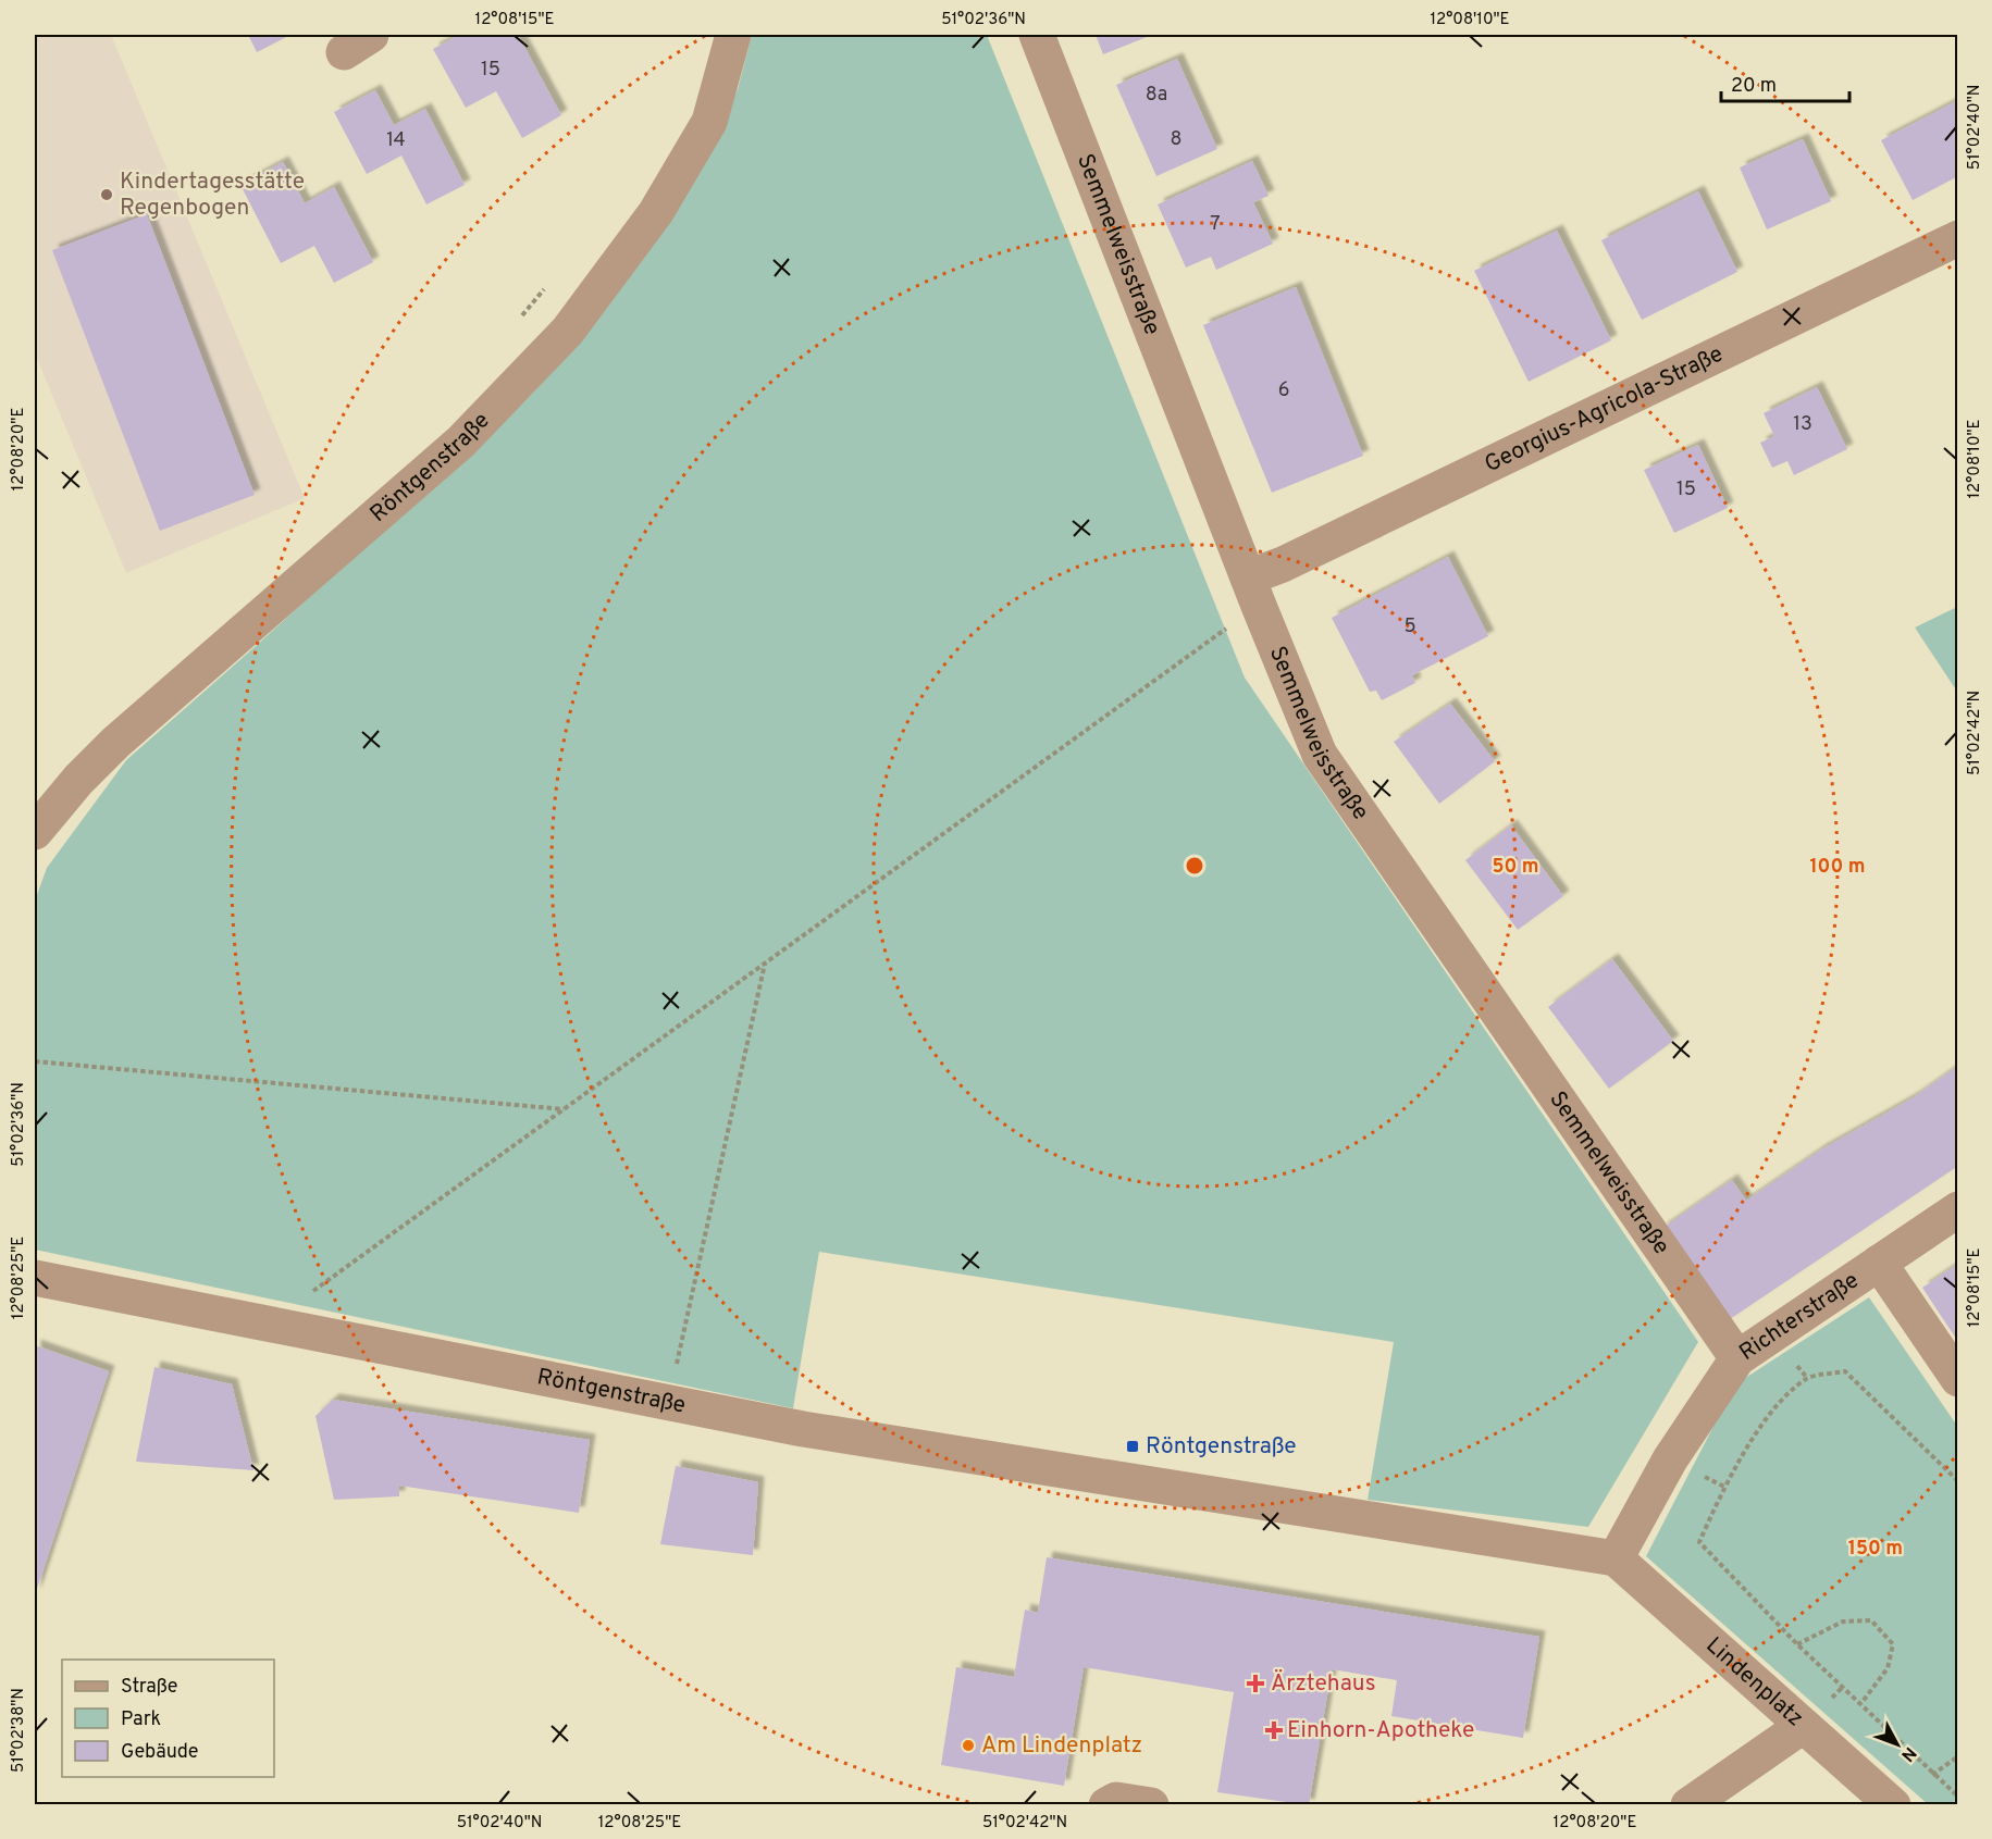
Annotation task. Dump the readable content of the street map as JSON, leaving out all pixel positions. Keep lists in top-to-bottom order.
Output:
{
  "streets": {
    "street": [
      "Semmelweisstraße",
      "Georgius-Agricola-Straße",
      "Röntgenstraße",
      "Richterstraße",
      "Lindenplatz"
    ]
  },
  "crossings": [
    ["Semmelweisstraße", "Georgius-Agricola-Straße"],
    ["Semmelweisstraße", "Richterstraße"],
    ["Röntgenstraße", "Richterstraße"],
    ["Röntgenstraße", "Lindenplatz"],
    ["Richterstraße", "Lindenplatz"]
  ],
  "places": {
    "other": ["Kindertagesstätte Regenbogen", "Am Lindenplatz"],
    "transit": ["Röntgenstraße"],
    "health": ["Ärztehaus", "Einhorn-Apotheke"]
  },
  "house_numbers": [
    "15",
    "8a",
    "8",
    "14",
    "7",
    "6",
    "13",
    "15",
    "5"
  ],
  "legend": ["Straße", "Park", "Gebäude"],
  "scale_bar": "20 m",
  "north": "bottom right",
  "coordinates": [
    "12°08'15\"E",
    "51°02'36\"N",
    "12°08'10\"E",
    "51°02'40\"N",
    "12°08'20\"E",
    "51°02'42\"N",
    "12°08'25\"E",
    "51°02'38\"N"
  ],
  "rings": ["50 m", "100 m", "150 m"]
}
